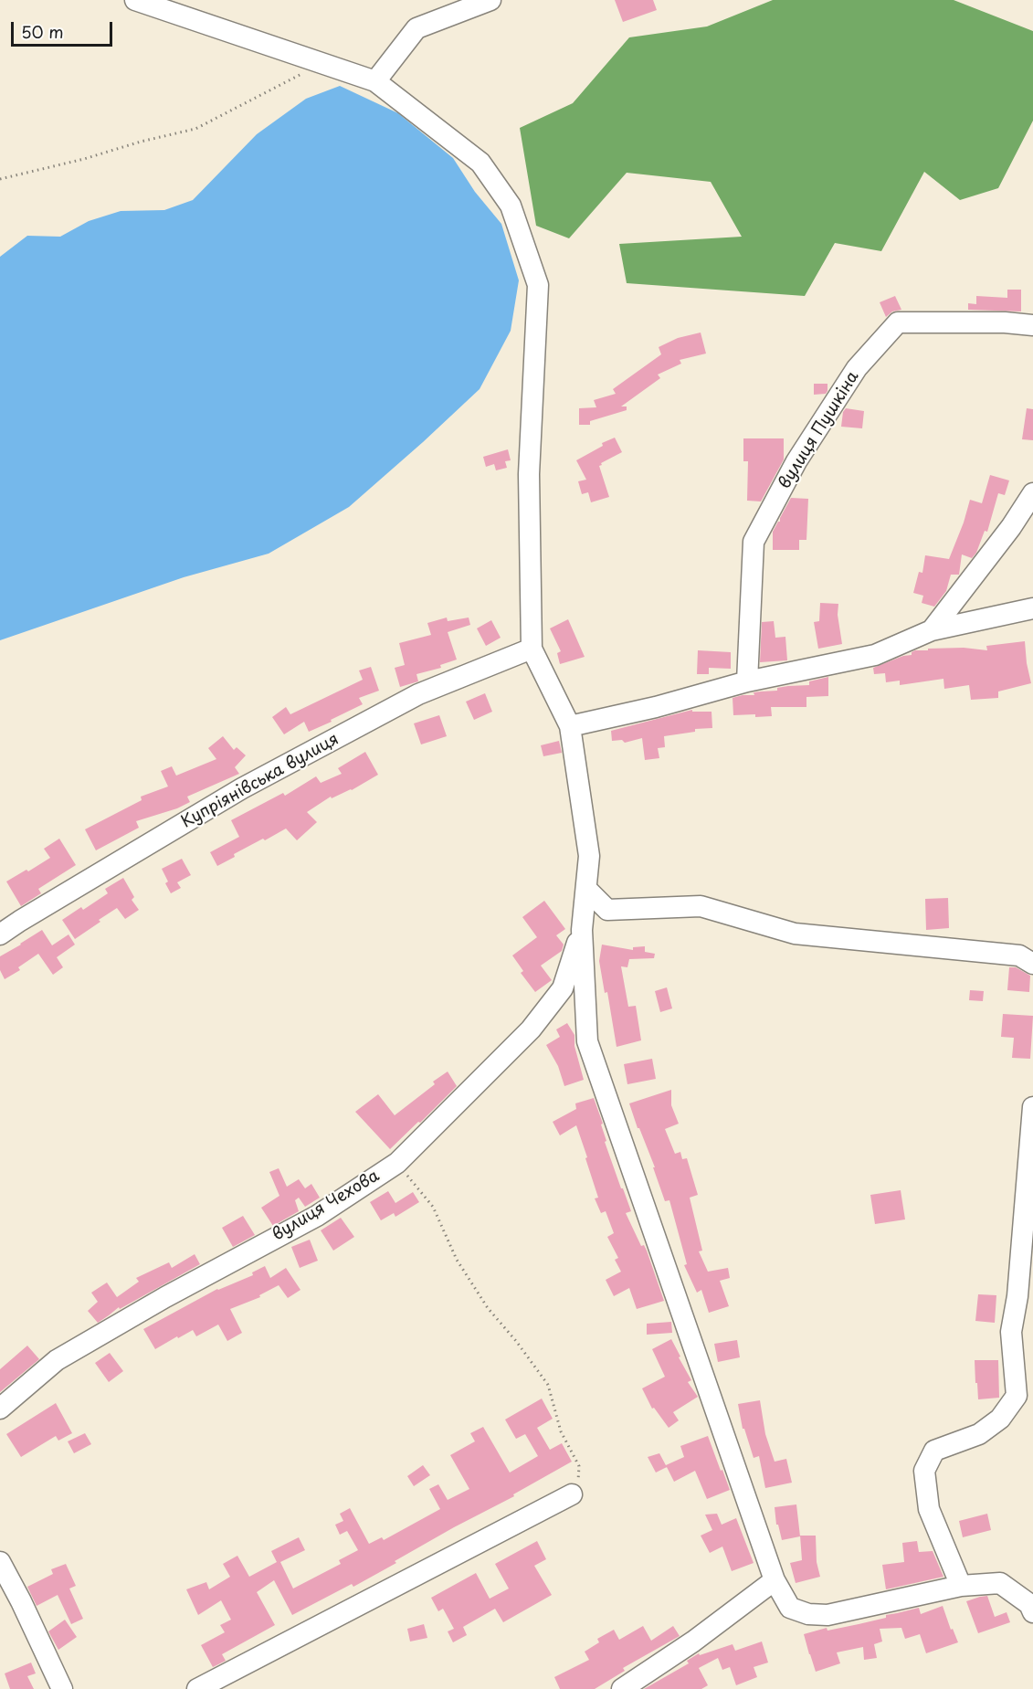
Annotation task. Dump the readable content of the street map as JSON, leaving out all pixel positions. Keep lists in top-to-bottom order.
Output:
{
  "streets": {
    "street": ["вулиця Пушкіна", "Купріянівська вулиця", "вулиця Чехова"]
  },
  "scale_bar": "50 m"
}
